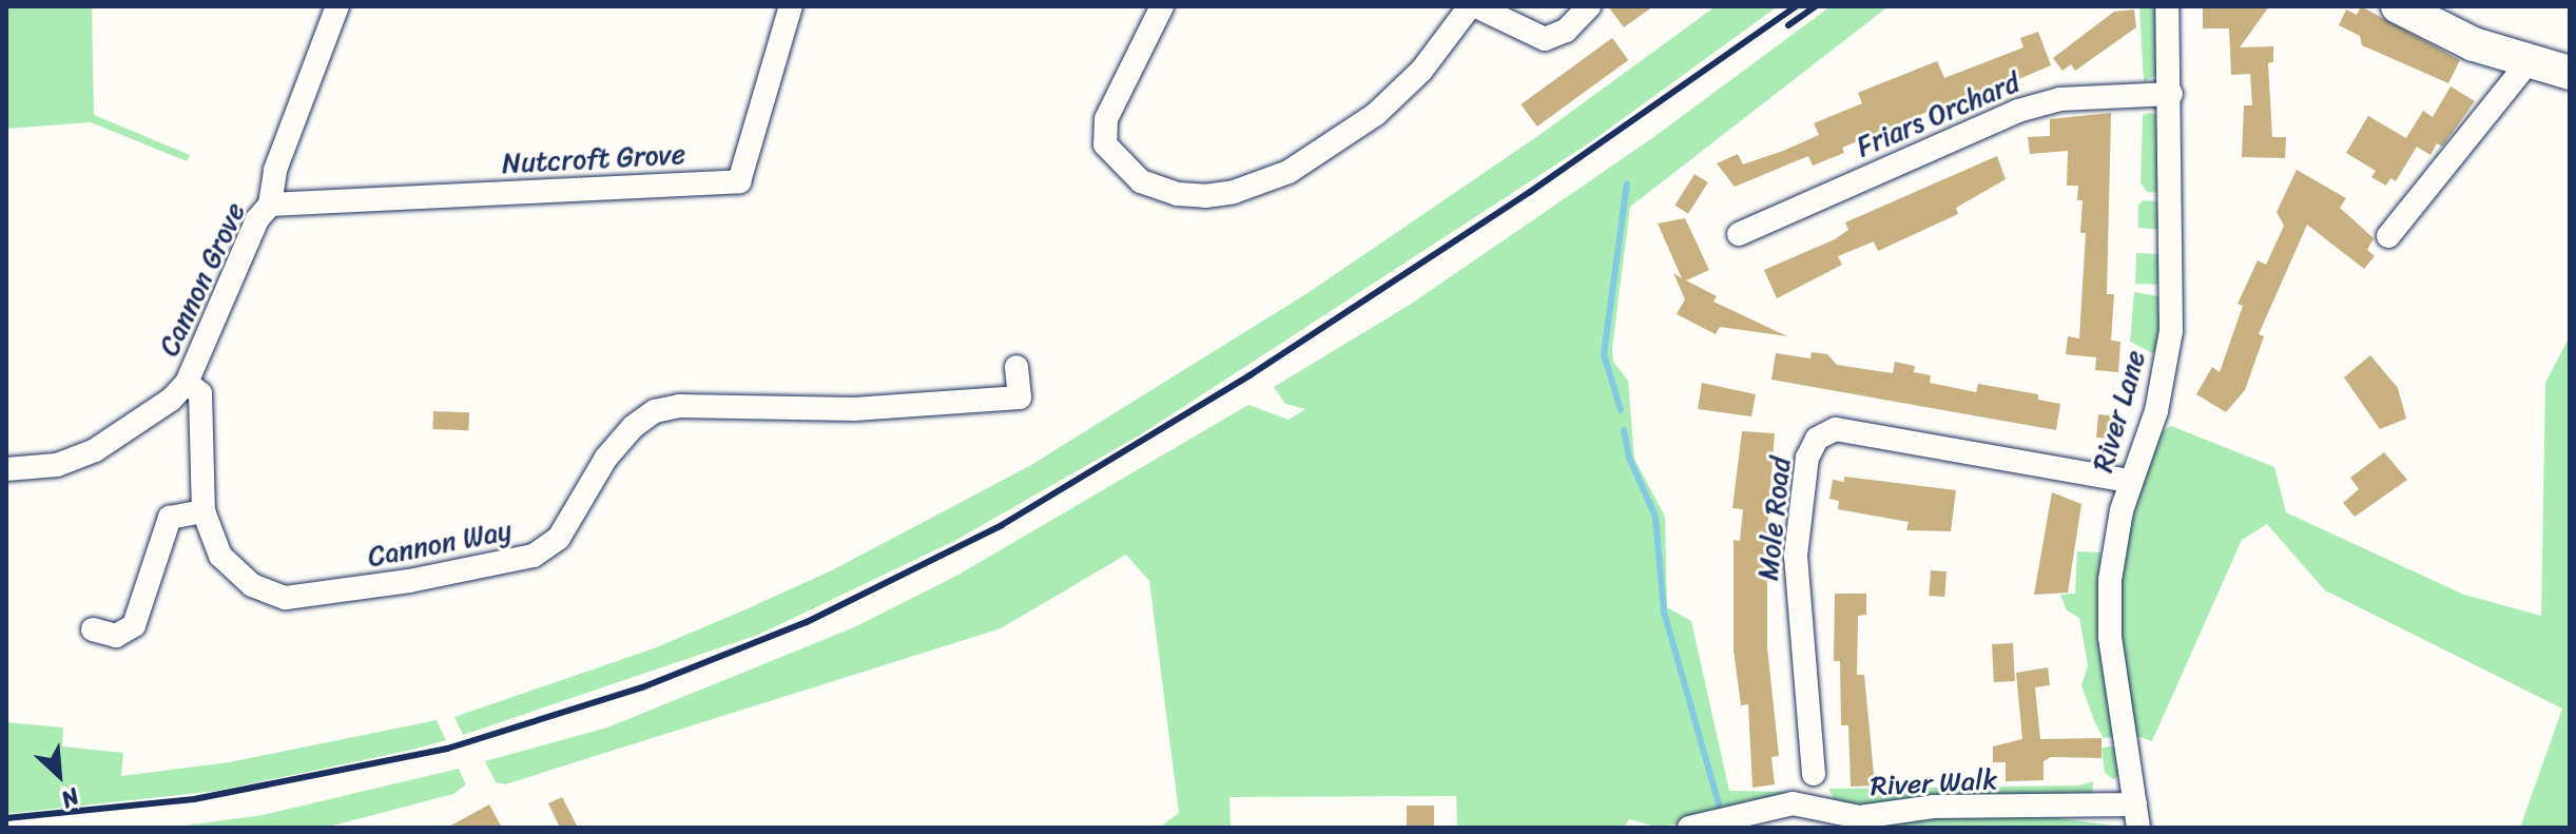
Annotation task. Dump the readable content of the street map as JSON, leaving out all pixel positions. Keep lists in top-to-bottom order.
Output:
{
  "streets": {
    "street": [
      "Friars Orchard",
      "Nutcroft Grove",
      "Cannon Grove",
      "River Lane",
      "Mole Road",
      "Cannon Way",
      "River Walk"
    ]
  },
  "crossings": [
    ["Friars Orchard", "River Lane"],
    ["Nutcroft Grove", "Cannon Grove"],
    ["Cannon Grove", "Cannon Way"],
    ["River Lane", "Mole Road"],
    ["River Lane", "River Walk"]
  ],
  "north": "bottom right"
}
